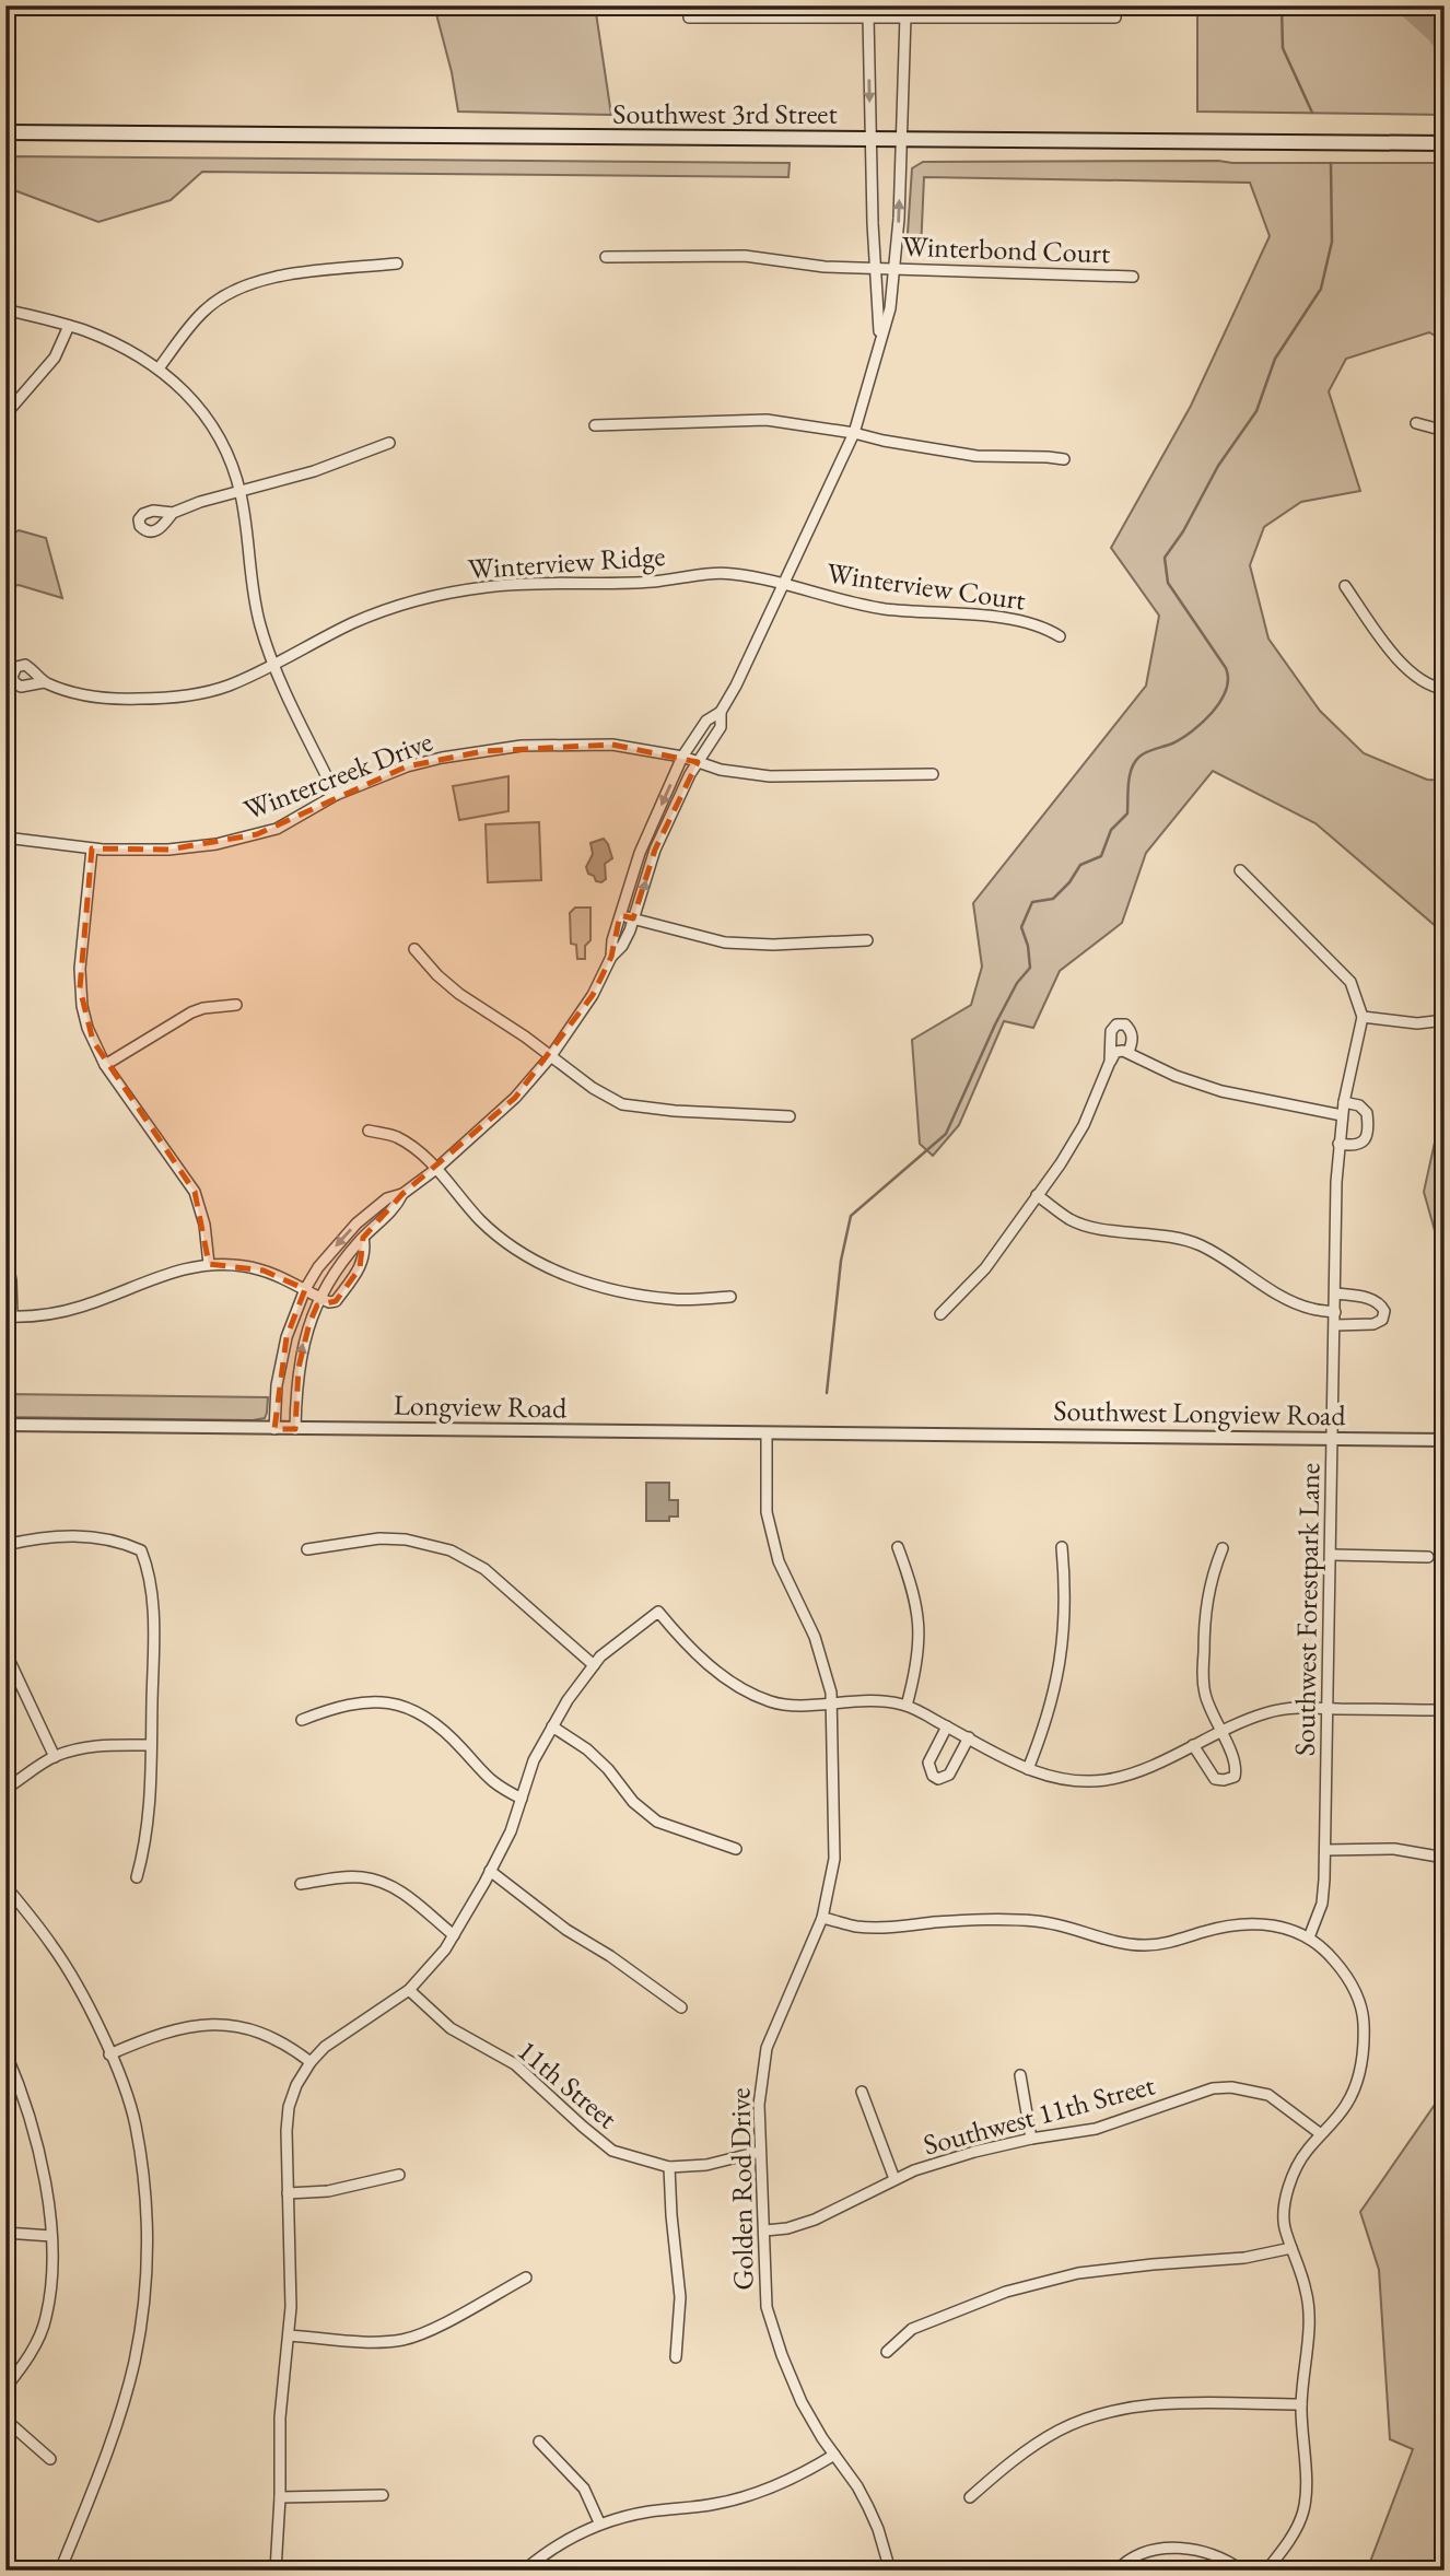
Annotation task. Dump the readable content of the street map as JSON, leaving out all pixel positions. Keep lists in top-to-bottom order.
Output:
{
  "streets": {
    "main road": ["Southwest 3rd Street"],
    "street": [
      "Winterbond Court",
      "Winterview Ridge",
      "Winterview Court",
      "Wintercreek Drive",
      "Longview Road",
      "Southwest Longview Road",
      "Southwest Forestpark Lane",
      "11th Street",
      "Southwest 11th Street",
      "Golden Rod Drive"
    ]
  },
  "crossings": [
    ["Winterview Ridge", "Winterview Court"],
    ["Longview Road", "Southwest Longview Road"],
    ["Longview Road", "Golden Rod Drive"],
    ["Southwest Longview Road", "Southwest Forestpark Lane"],
    ["11th Street", "Golden Rod Drive"],
    ["Southwest 11th Street", "Golden Rod Drive"]
  ]
}
